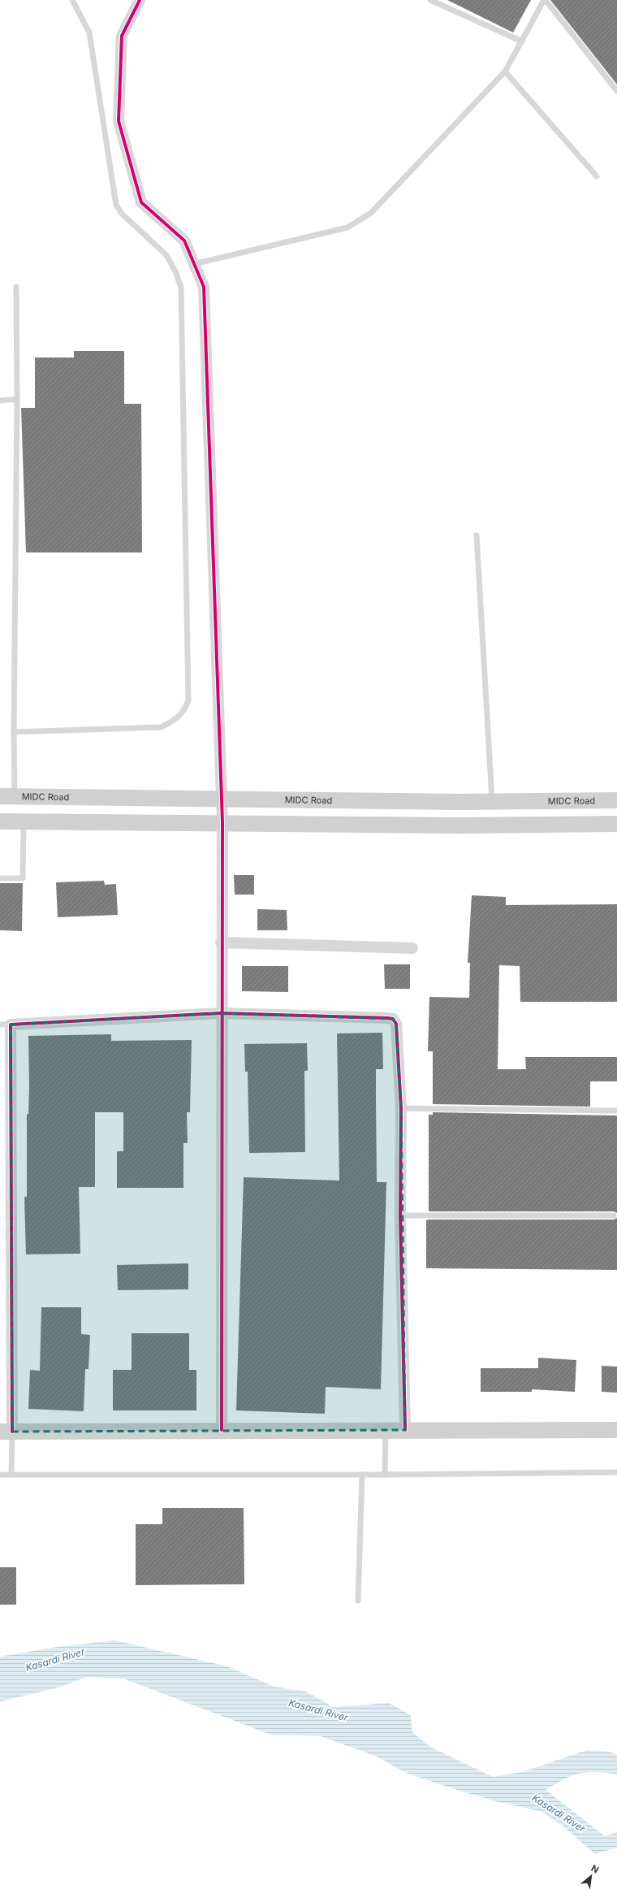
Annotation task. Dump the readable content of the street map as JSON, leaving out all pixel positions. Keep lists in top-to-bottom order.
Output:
{
  "streets": {
    "main road": ["MIDC Road"]
  },
  "water": ["Kasardi River"],
  "north": "top right"
}
